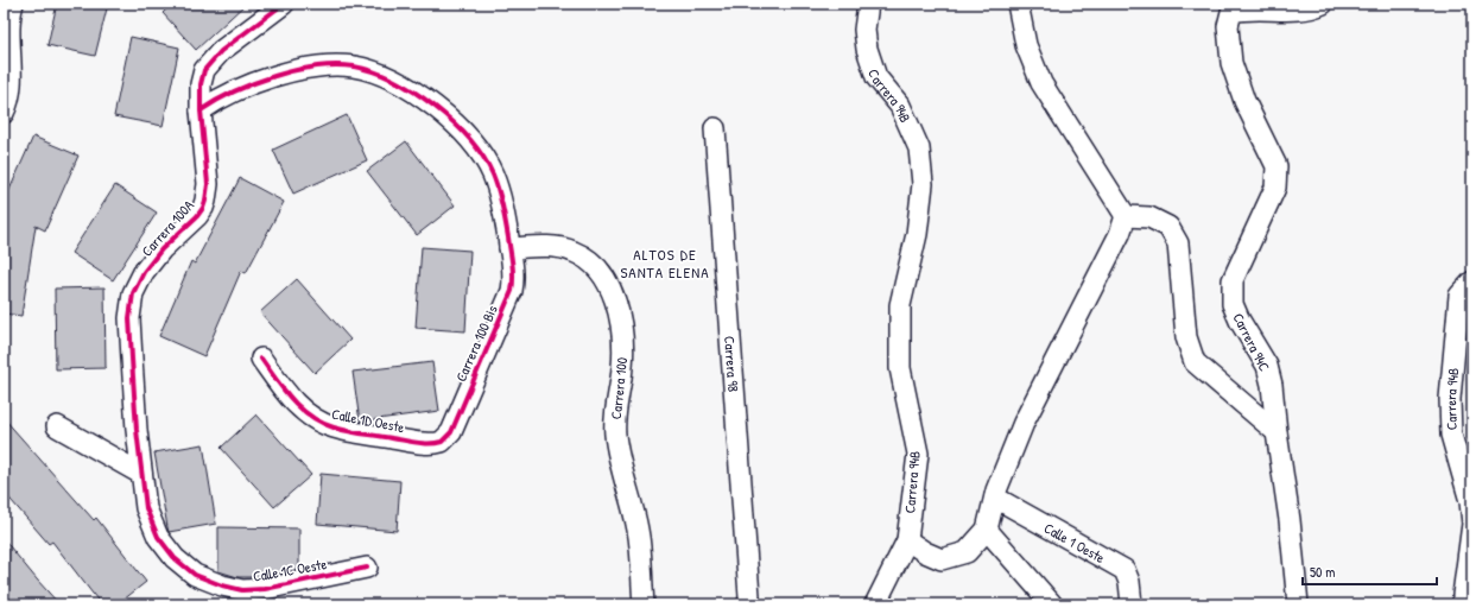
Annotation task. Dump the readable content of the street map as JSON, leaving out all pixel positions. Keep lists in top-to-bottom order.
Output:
{
  "streets": {
    "street": [
      "Carrera 94B",
      "Carrera 100A",
      "Carrera 94C",
      "Carrera 100 Bis",
      "Carrera 98",
      "Carrera 100",
      "Calle 1D Oeste",
      "Calle 1 Oeste",
      "Calle 1C Oeste"
    ]
  },
  "crossings": [
    ["Carrera 100A", "Carrera 100 Bis"],
    ["Carrera 100A", "Calle 1C Oeste"],
    ["Carrera 100 Bis", "Carrera 100"],
    ["Carrera 100 Bis", "Calle 1D Oeste"]
  ],
  "districts": ["ALTOS DE SANTA ELENA"],
  "scale_bar": "50 m"
}
